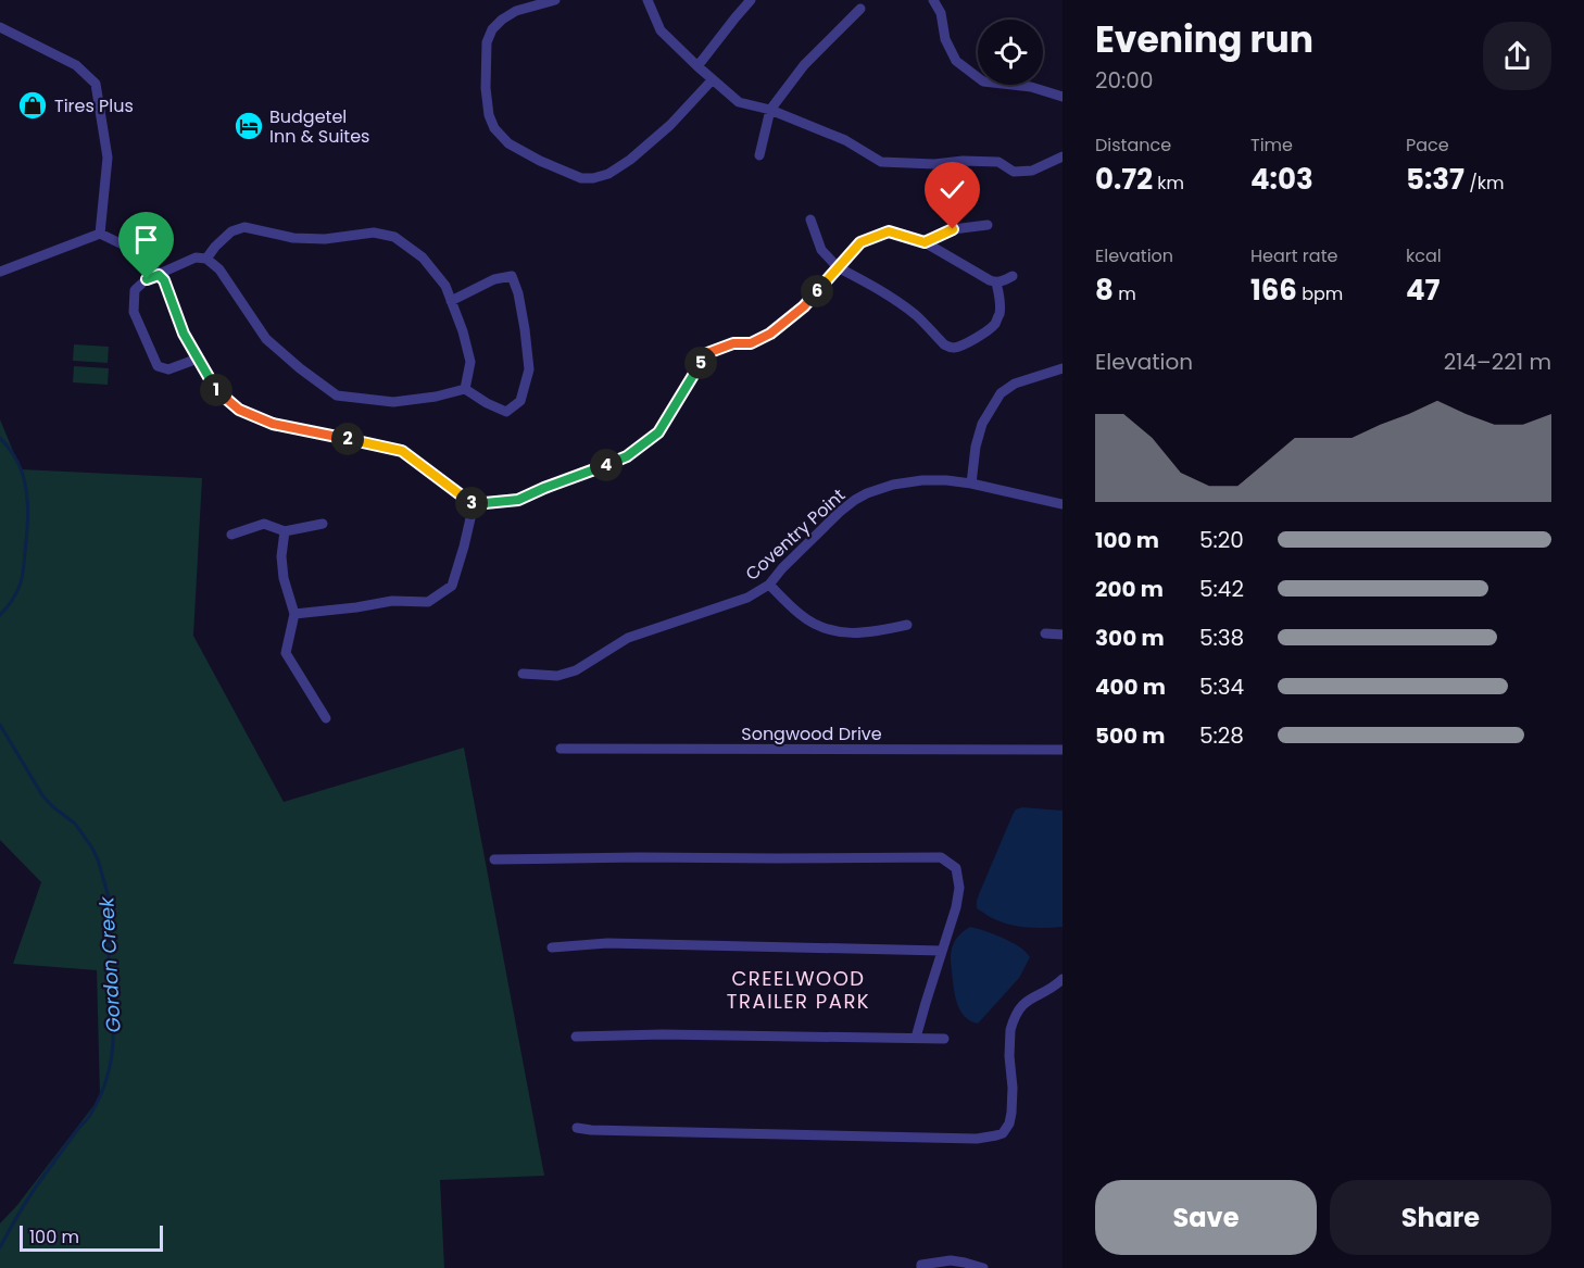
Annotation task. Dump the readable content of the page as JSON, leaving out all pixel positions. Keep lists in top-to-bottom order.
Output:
{
  "streets": {
    "street": ["Coventry Point", "Songwood Drive"]
  },
  "districts": ["CREELWOOD TRAILER PARK"],
  "water": ["Gordon Creek"],
  "places": {
    "shop": ["Tires Plus"],
    "hotel": ["Budgetel Inn & Suites"]
  },
  "scale_bar": "100 m",
  "page": {
    "heading": ["Evening run", "20:00"],
    "stats": [
      ["Distance", "0.72 km"],
      ["Time", "4:03"],
      ["Pace", "5:37 /km"],
      ["Elevation", "8 m"],
      ["Heart rate", "166 bpm"],
      ["kcal", "47"]
    ],
    "pins": [
      "6",
      "5",
      "1",
      "2",
      "4",
      "3"
    ],
    "chart": ["Elevation", "214–221 m"],
    "list": [
      {
        "name": "100 m",
        "note": "5:20"
      },
      {
        "name": "200 m",
        "note": "5:42"
      },
      {
        "name": "300 m",
        "note": "5:38"
      },
      {
        "name": "400 m",
        "note": "5:34"
      },
      {
        "name": "500 m",
        "note": "5:28"
      }
    ],
    "buttons": ["Save", "Share"],
    "scale": "100 m"
  }
}
